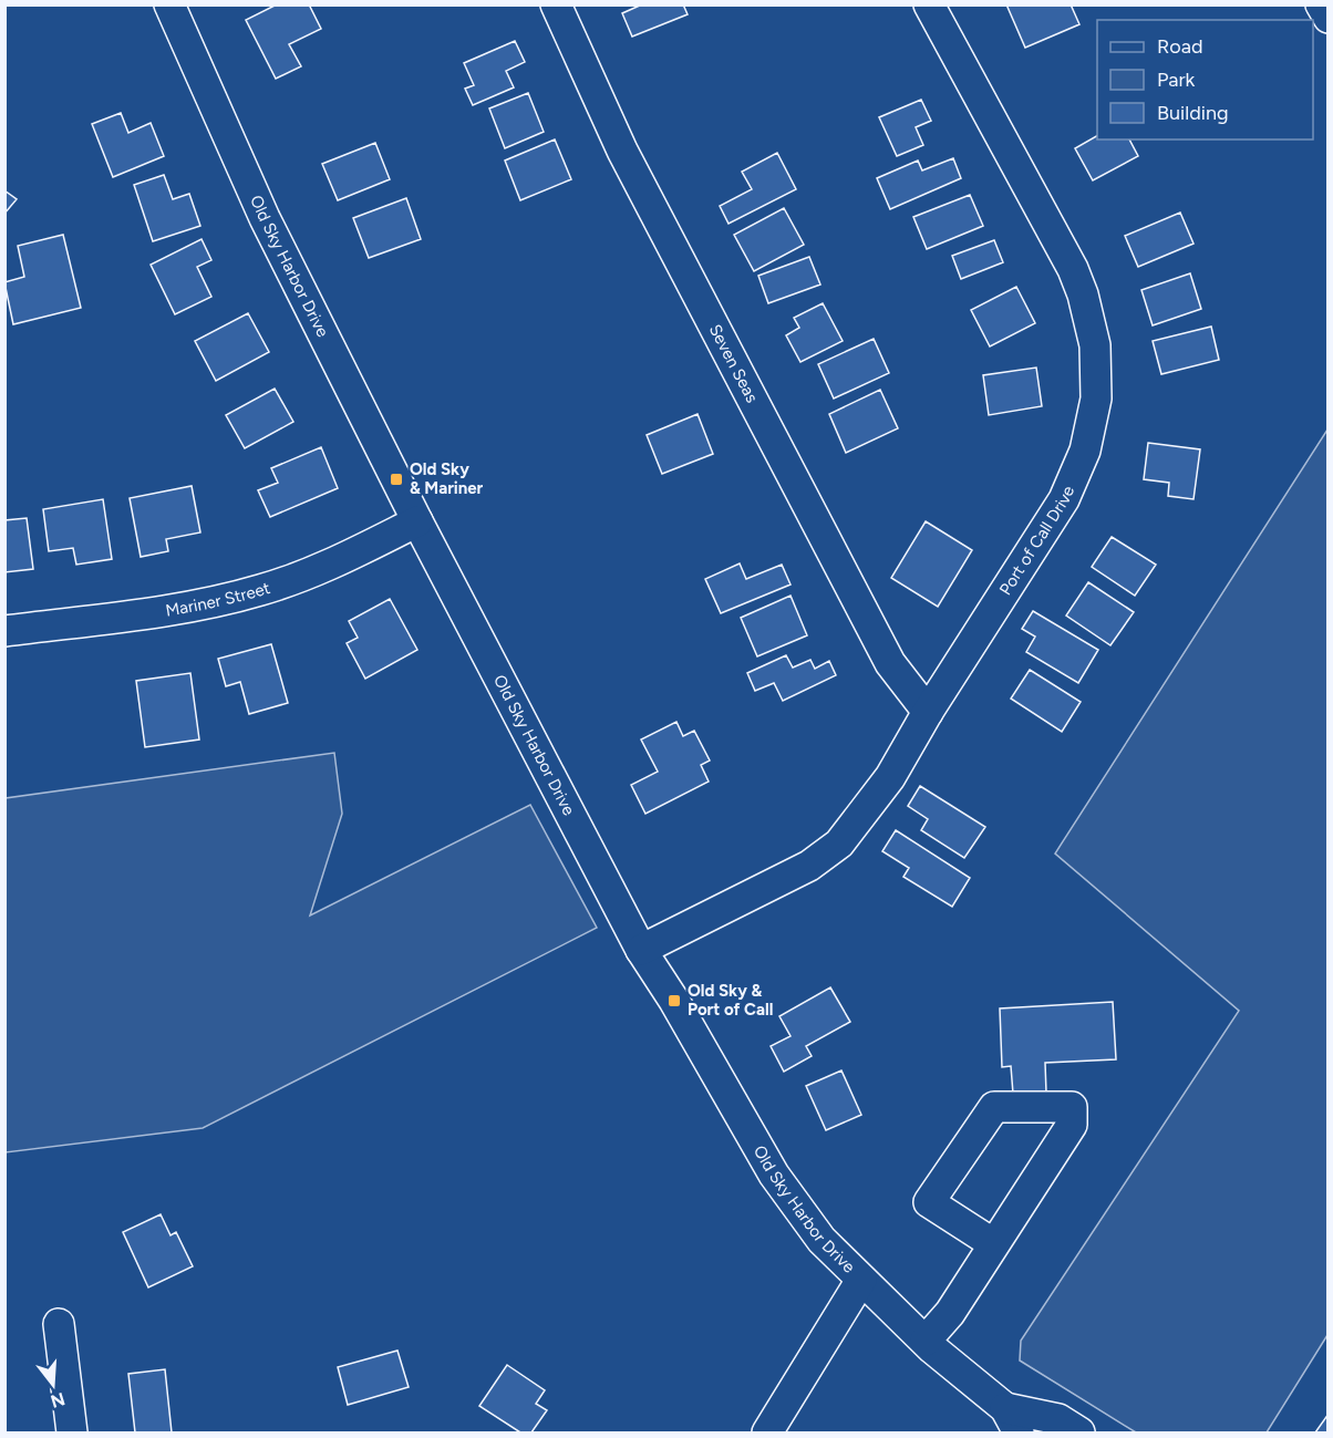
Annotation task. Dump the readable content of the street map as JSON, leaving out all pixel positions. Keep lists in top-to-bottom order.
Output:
{
  "streets": {
    "street": [
      "Old Sky Harbor Drive",
      "Seven Seas",
      "Port of Call Drive",
      "Mariner Street"
    ]
  },
  "crossings": [
    ["Old Sky Harbor Drive", "Port of Call Drive"],
    ["Old Sky Harbor Drive", "Mariner Street"],
    ["Seven Seas", "Port of Call Drive"]
  ],
  "places": {
    "transit": ["Old Sky & Mariner", "Old Sky & Port of Call"]
  },
  "legend": ["Road", "Park", "Building"],
  "north": "bottom"
}
